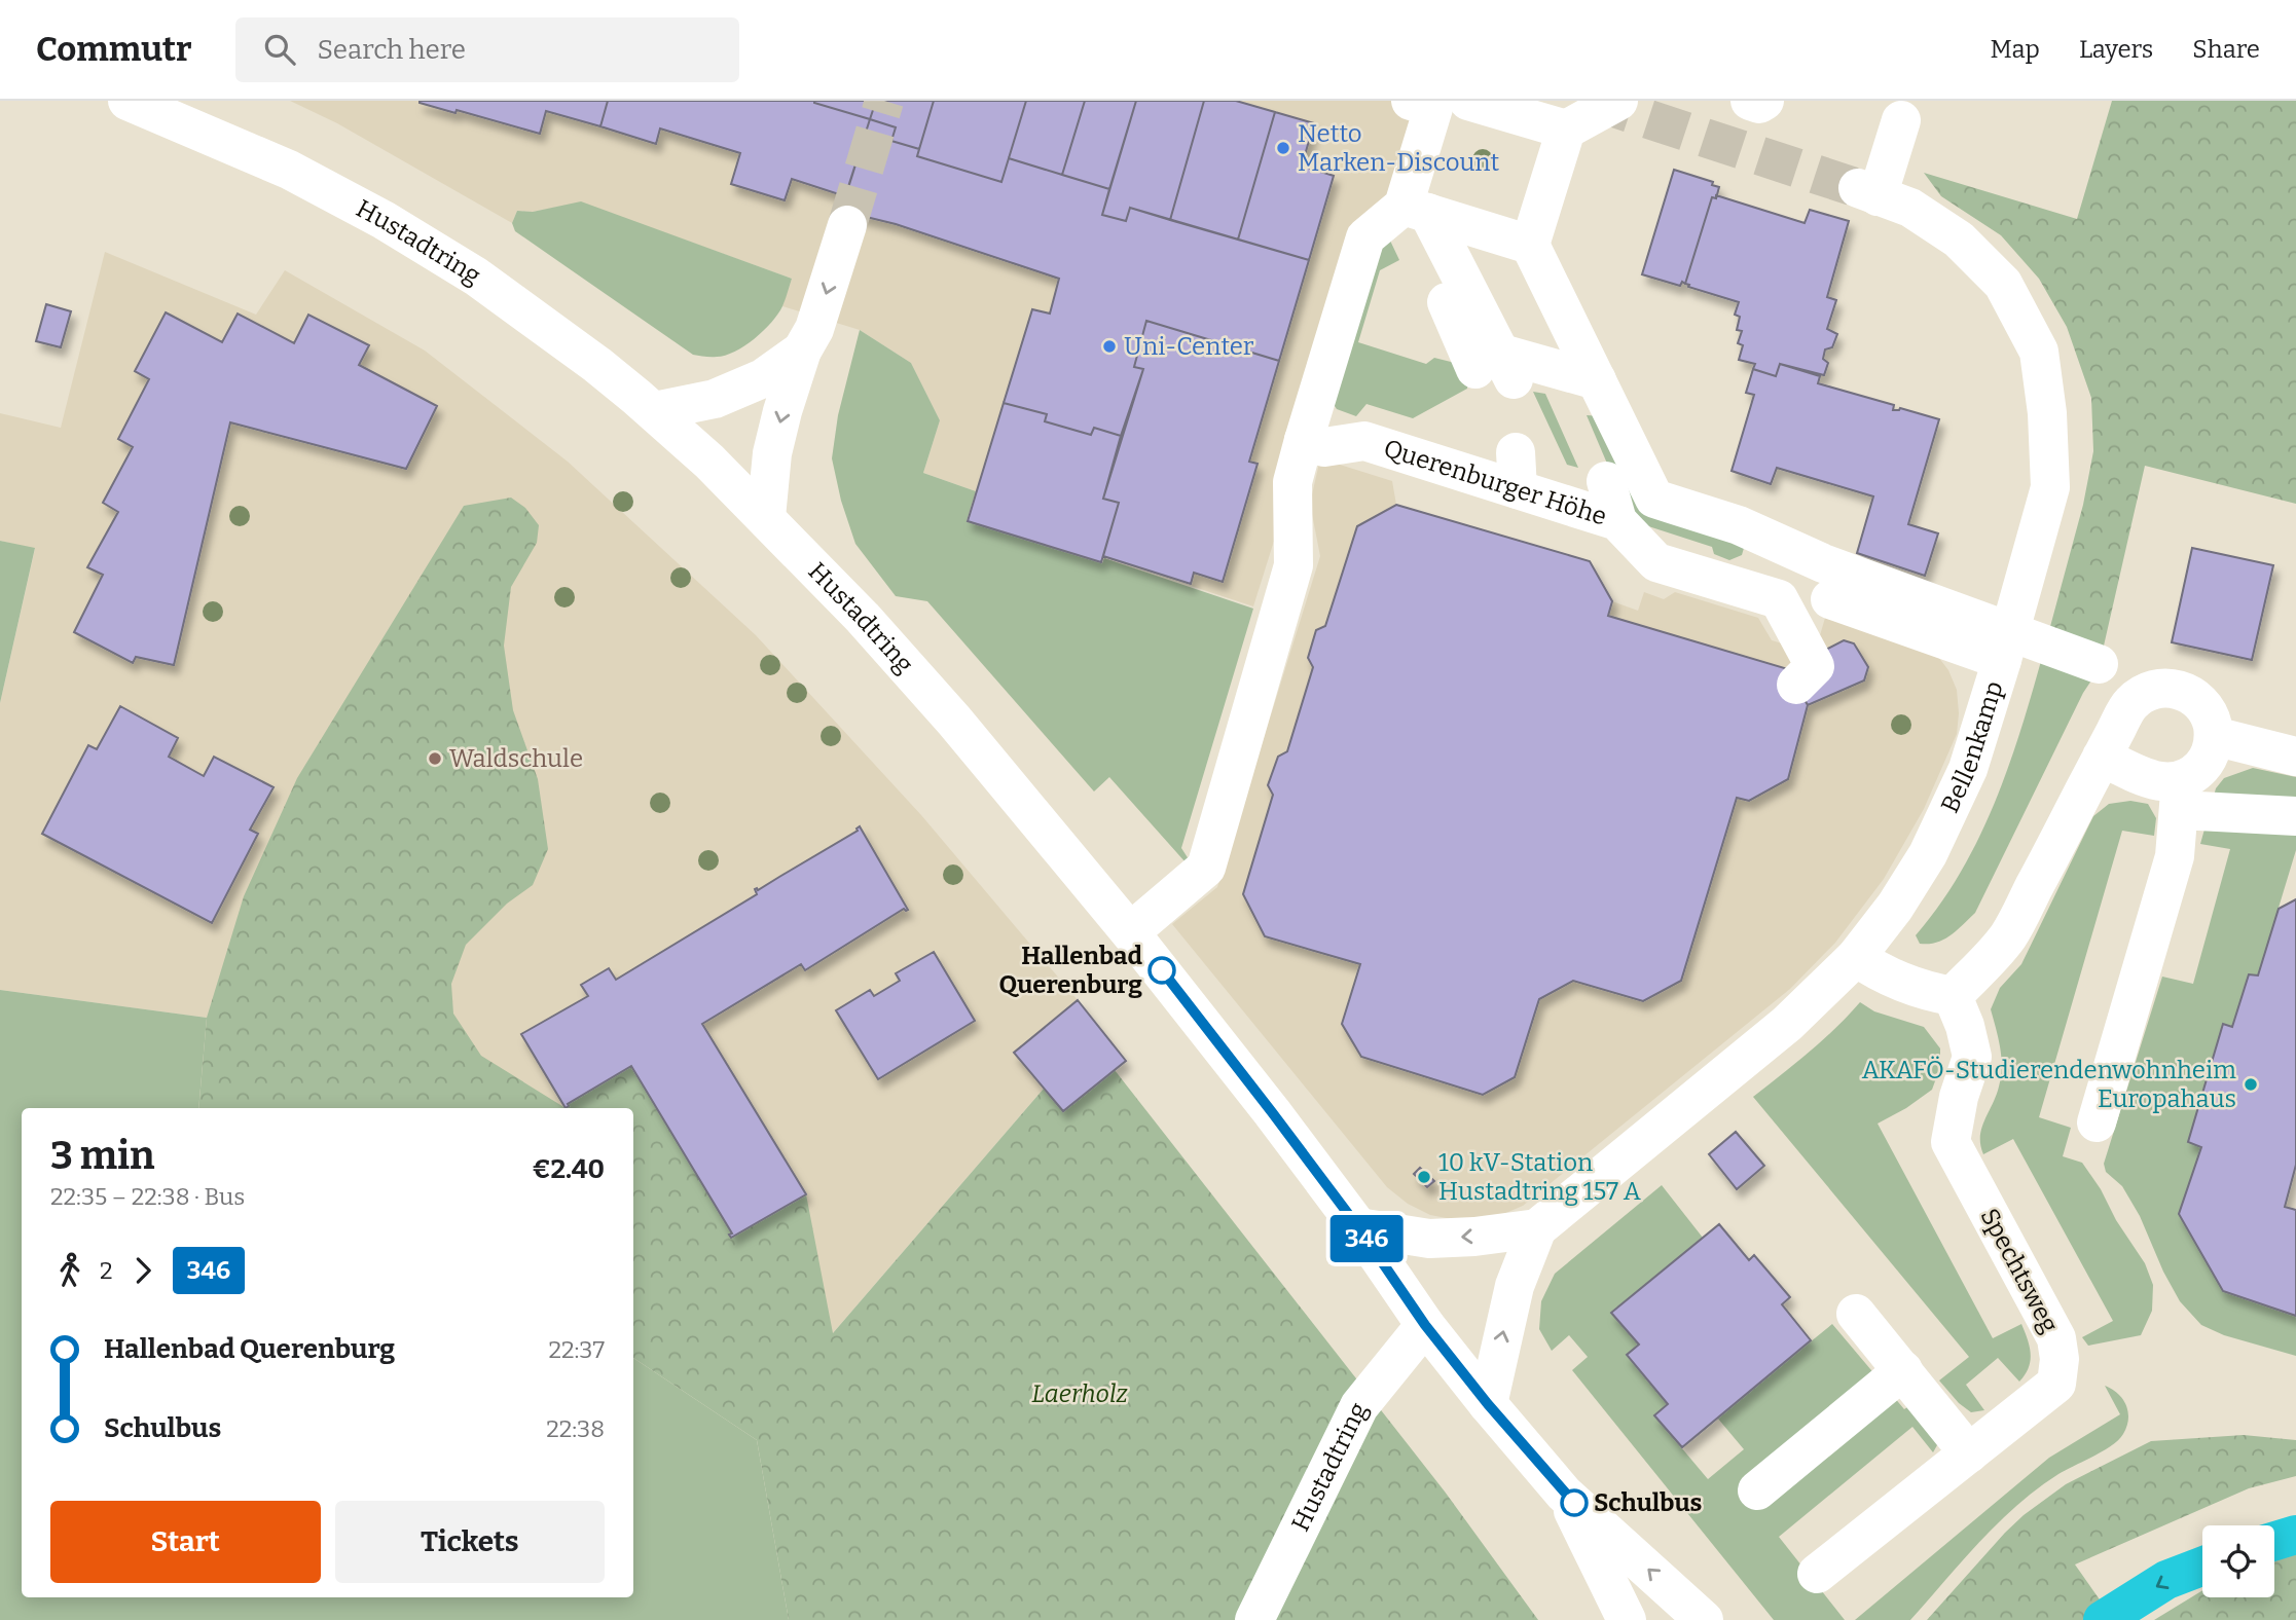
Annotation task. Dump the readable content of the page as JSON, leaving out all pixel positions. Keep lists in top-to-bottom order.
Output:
{
  "streets": {
    "street": [
      "Hustadtring",
      "Querenburger Höhe",
      "Bellenkamp",
      "Spechtsweg"
    ]
  },
  "crossings": [
    ["Hustadtring", "Bellenkamp"]
  ],
  "parks": ["Laerholz"],
  "places": [
    "Netto Marken-Discount",
    "Uni-Center",
    "Waldschule",
    "Hallenbad Querenburg",
    "AKAFÖ-Studierendenwohnheim Europahaus",
    "10 kV-Station Hustadtring 157 A",
    "Schulbus"
  ],
  "lines": ["bus line 346"],
  "page": {
    "header": "Commutr",
    "search": "Search here",
    "nav": ["Map", "Layers", "Share"],
    "on_map": "346",
    "heading": ["3 min", "22:35 – 22:38 · Bus", "€2.40"],
    "legs": ["2", "346"],
    "list": [
      {
        "name": "Hallenbad Querenburg",
        "value": "22:37"
      },
      {
        "name": "Schulbus",
        "value": "22:38"
      }
    ],
    "buttons": ["Start", "Tickets"]
  }
}
